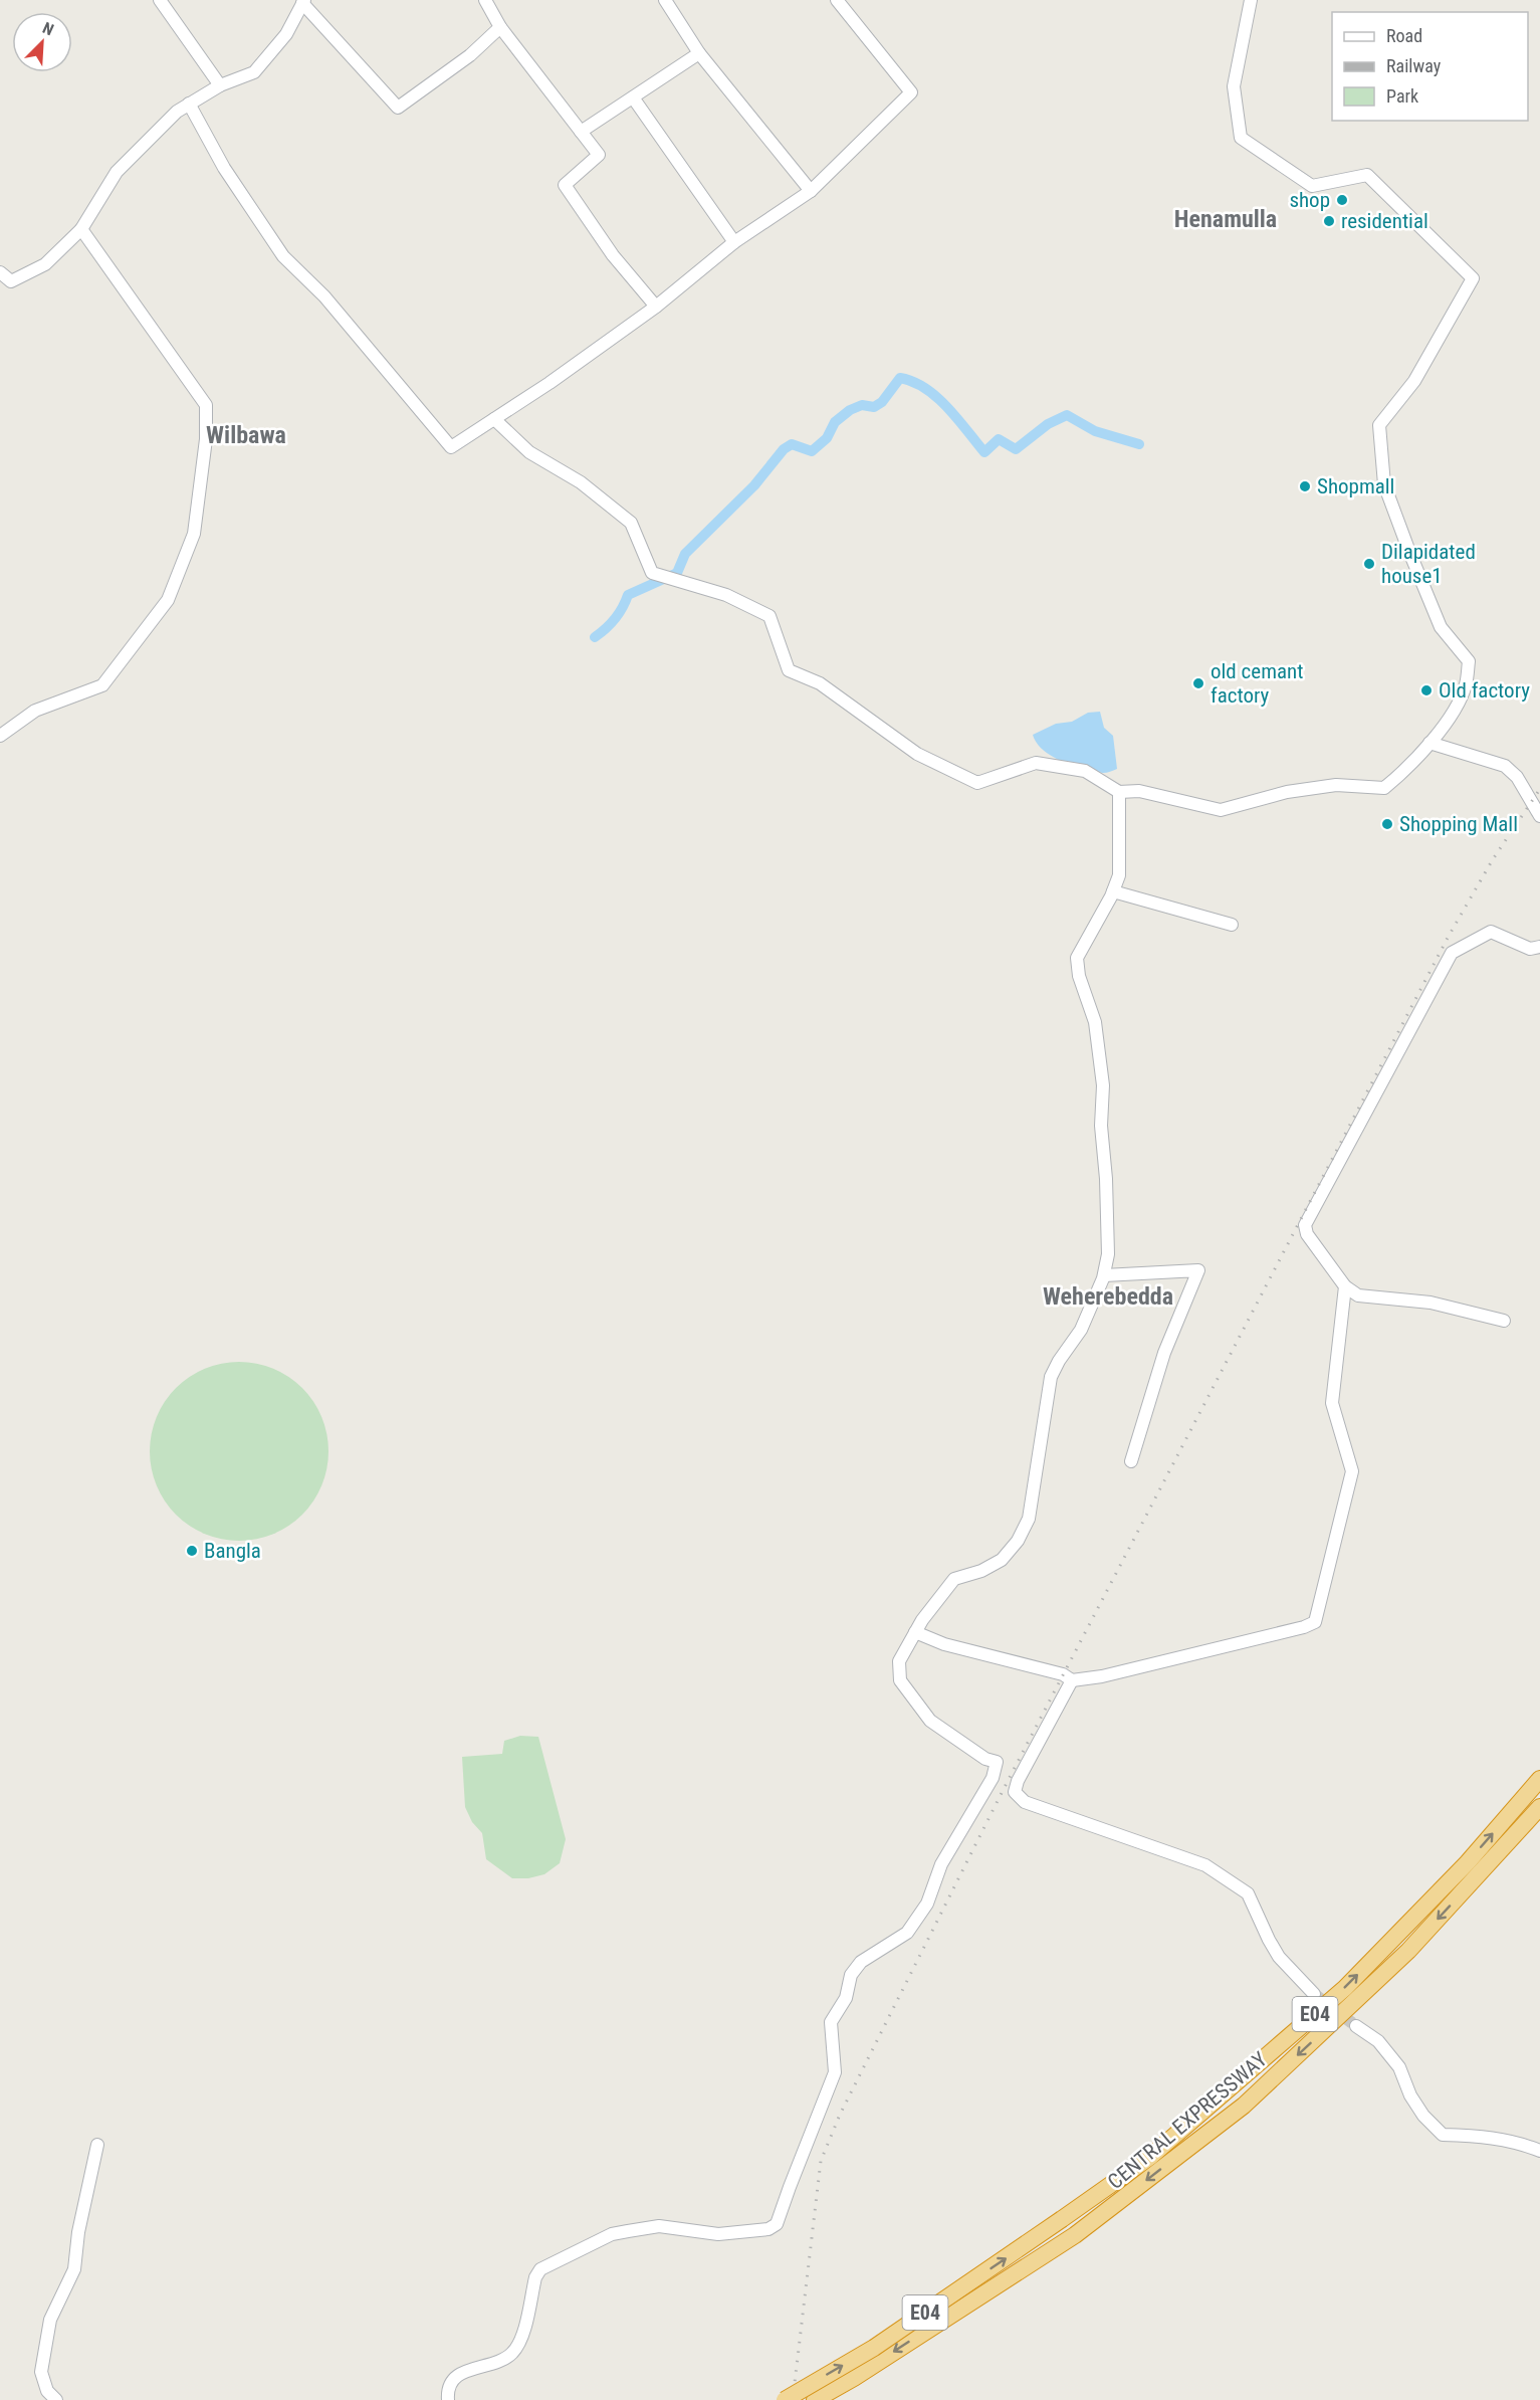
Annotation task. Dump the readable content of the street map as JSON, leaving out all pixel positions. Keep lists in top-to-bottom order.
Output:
{
  "streets": {
    "highway": ["E04", "CENTRAL EXPRESSWAY"]
  },
  "districts": ["Henamulla", "Wilbawa", "Weherebedda"],
  "places": [
    "shop",
    "residential",
    "Shopmall",
    "Dilapidated house1",
    "old cemant factory",
    "Old factory",
    "Shopping Mall",
    "Bangla"
  ],
  "legend": ["Road", "Railway", "Park"],
  "north": "top right"
}
